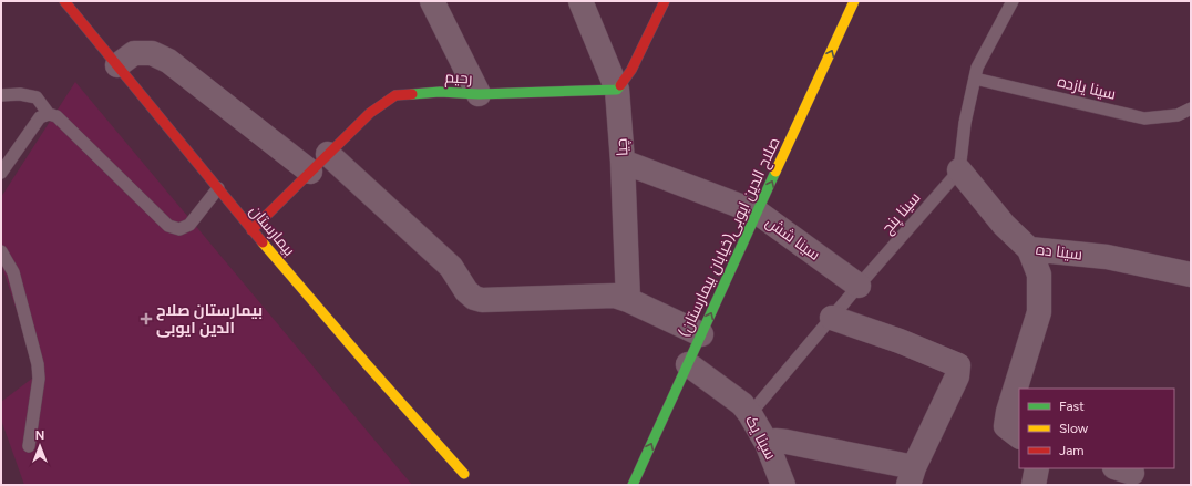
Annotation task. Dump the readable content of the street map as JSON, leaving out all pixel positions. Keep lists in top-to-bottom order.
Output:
{
  "streets": {
    "street": [
      "رحیم",
      "چیا",
      "بیمارستان",
      "صلاح الدین ایوبی(خیابان بیمارستان)",
      "سینا شش",
      "سینا ده",
      "سینا یک"
    ],
    "lane": ["سینا یازده", "سینا پنج"]
  },
  "crossings": [
    ["رحیم", "چیا"],
    ["رحیم", "بیمارستان"],
    ["چیا", "سینا شش"],
    ["سینا پنج", "سینا شش"],
    ["سینا پنج", "سینا ده"],
    ["سینا پنج", "سینا یک"],
    ["صلاح الدین ایوبی(خیابان بیمارستان)", "سینا شش"],
    ["صلاح الدین ایوبی(خیابان بیمارستان)", "سینا یک"]
  ],
  "one_way": ["صلاح الدین ایوبی(خیابان بیمارستان)"],
  "places": {
    "health": ["بیمارستان صلاح الدین ایوبی"]
  },
  "legend": ["Fast", "Slow", "Jam"],
  "north": "top"
}
